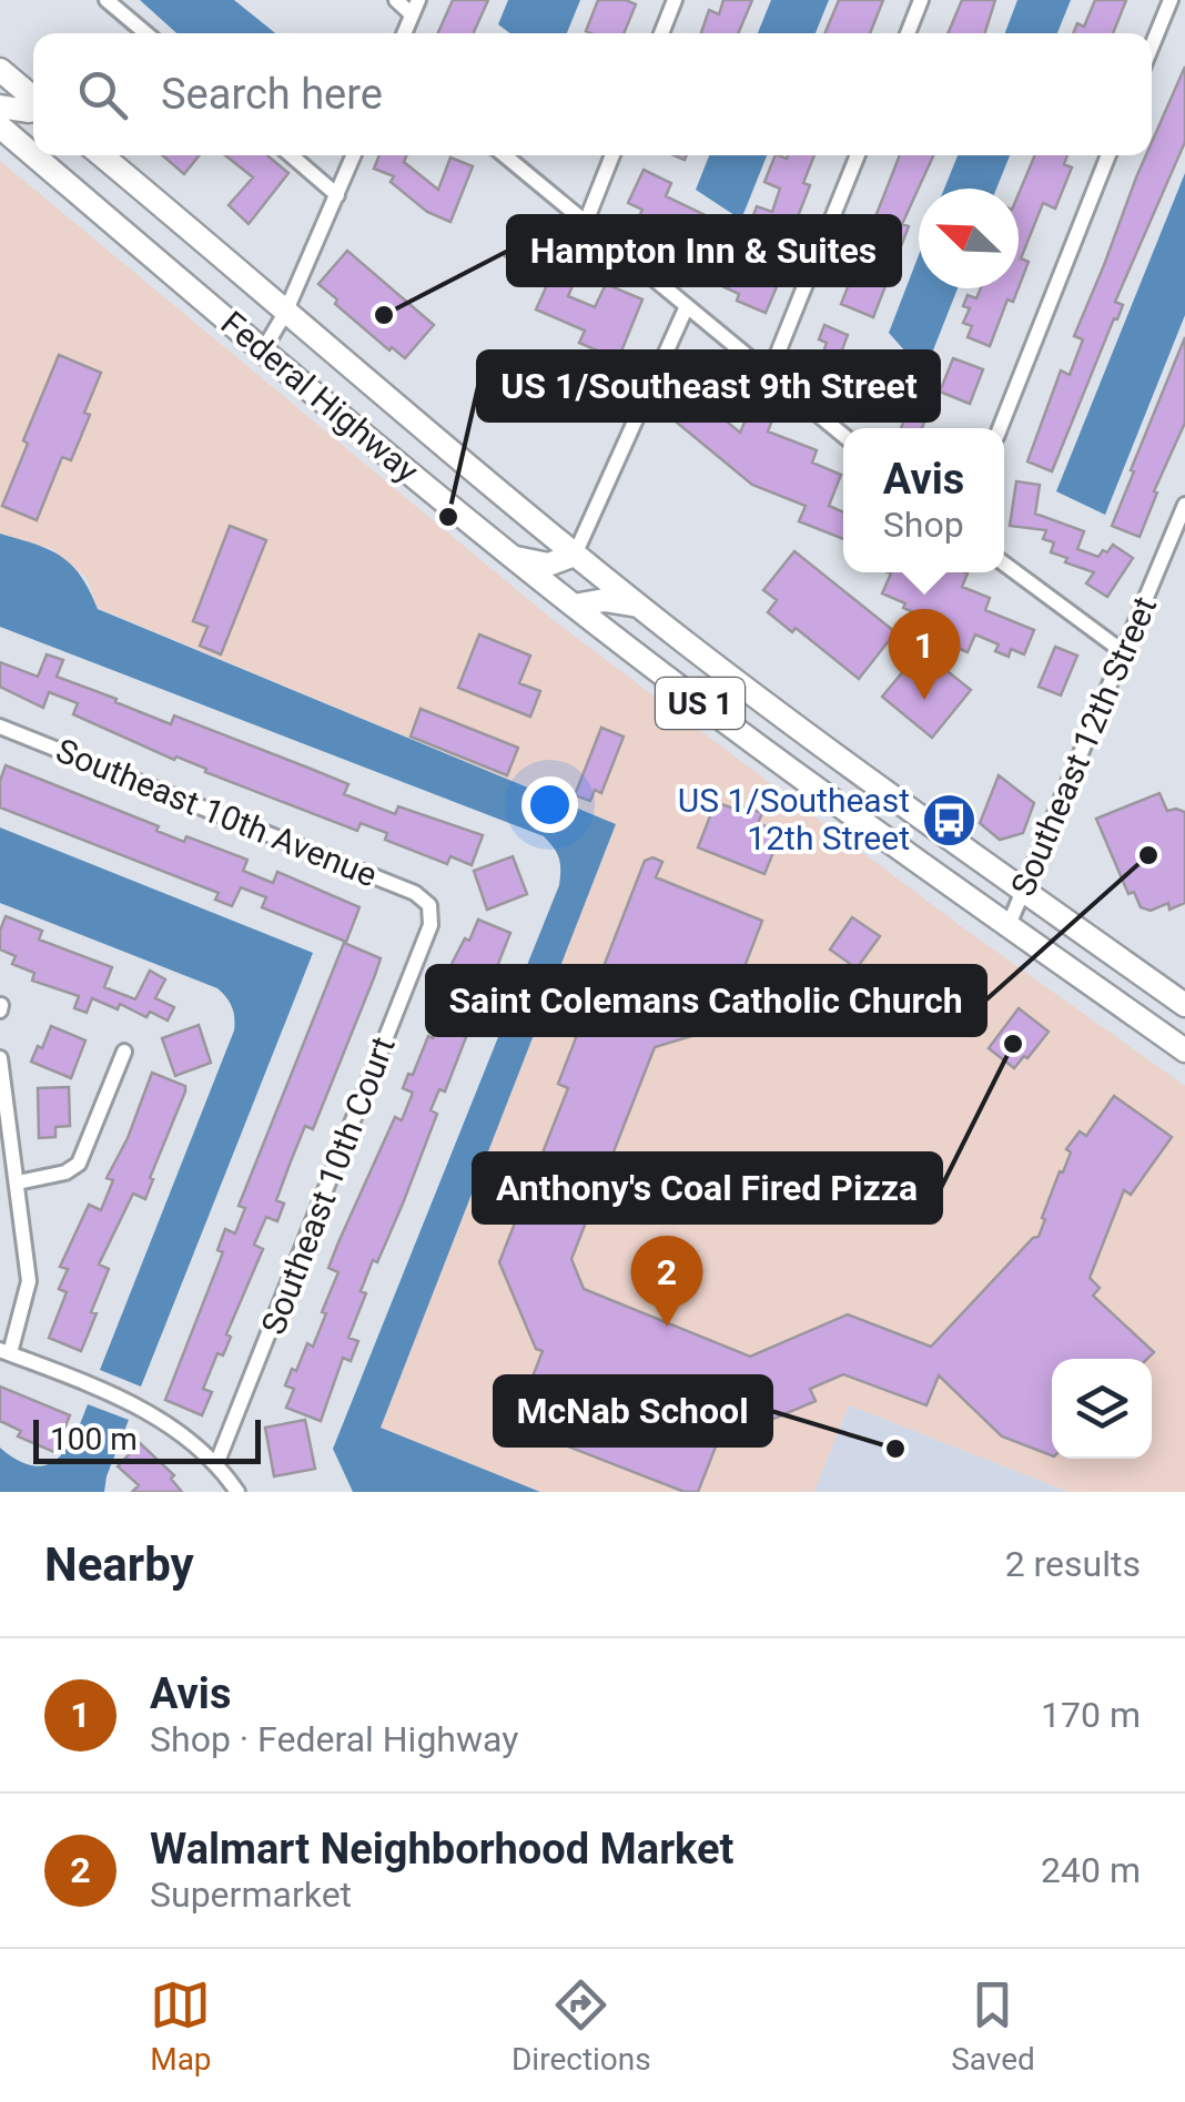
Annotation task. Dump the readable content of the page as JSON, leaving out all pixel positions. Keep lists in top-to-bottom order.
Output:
{
  "streets": {
    "main road": ["Federal Highway", "US 1"],
    "street": ["Southeast 12th Street", "Southeast 10th Avenue", "Southeast 10th Court"]
  },
  "crossings": [
    ["Federal Highway", "Southeast 12th Street"],
    ["Southeast 10th Avenue", "Southeast 10th Court"]
  ],
  "places": {
    "other": [
      "Hampton Inn & Suites",
      "US 1/Southeast 9th Street",
      "Saint Colemans Catholic Church",
      "Anthony's Coal Fired Pizza",
      "McNab School"
    ],
    "bus stop": ["US 1/Southeast 12th Street"]
  },
  "scale_bar": "100 m",
  "north": "top left",
  "page": {
    "search": "Search here",
    "popup": ["Avis", "Shop"],
    "pins": ["1", "2"],
    "scale": "100 m",
    "heading": ["Nearby", "2 results"],
    "list": [
      {
        "mark": "1",
        "name": "Avis",
        "note": "Shop · Federal Highway",
        "value": "170 m"
      },
      {
        "mark": "2",
        "name": "Walmart Neighborhood Market",
        "note": "Supermarket",
        "value": "240 m"
      }
    ],
    "nav": ["Map", "Directions", "Saved"]
  }
}
